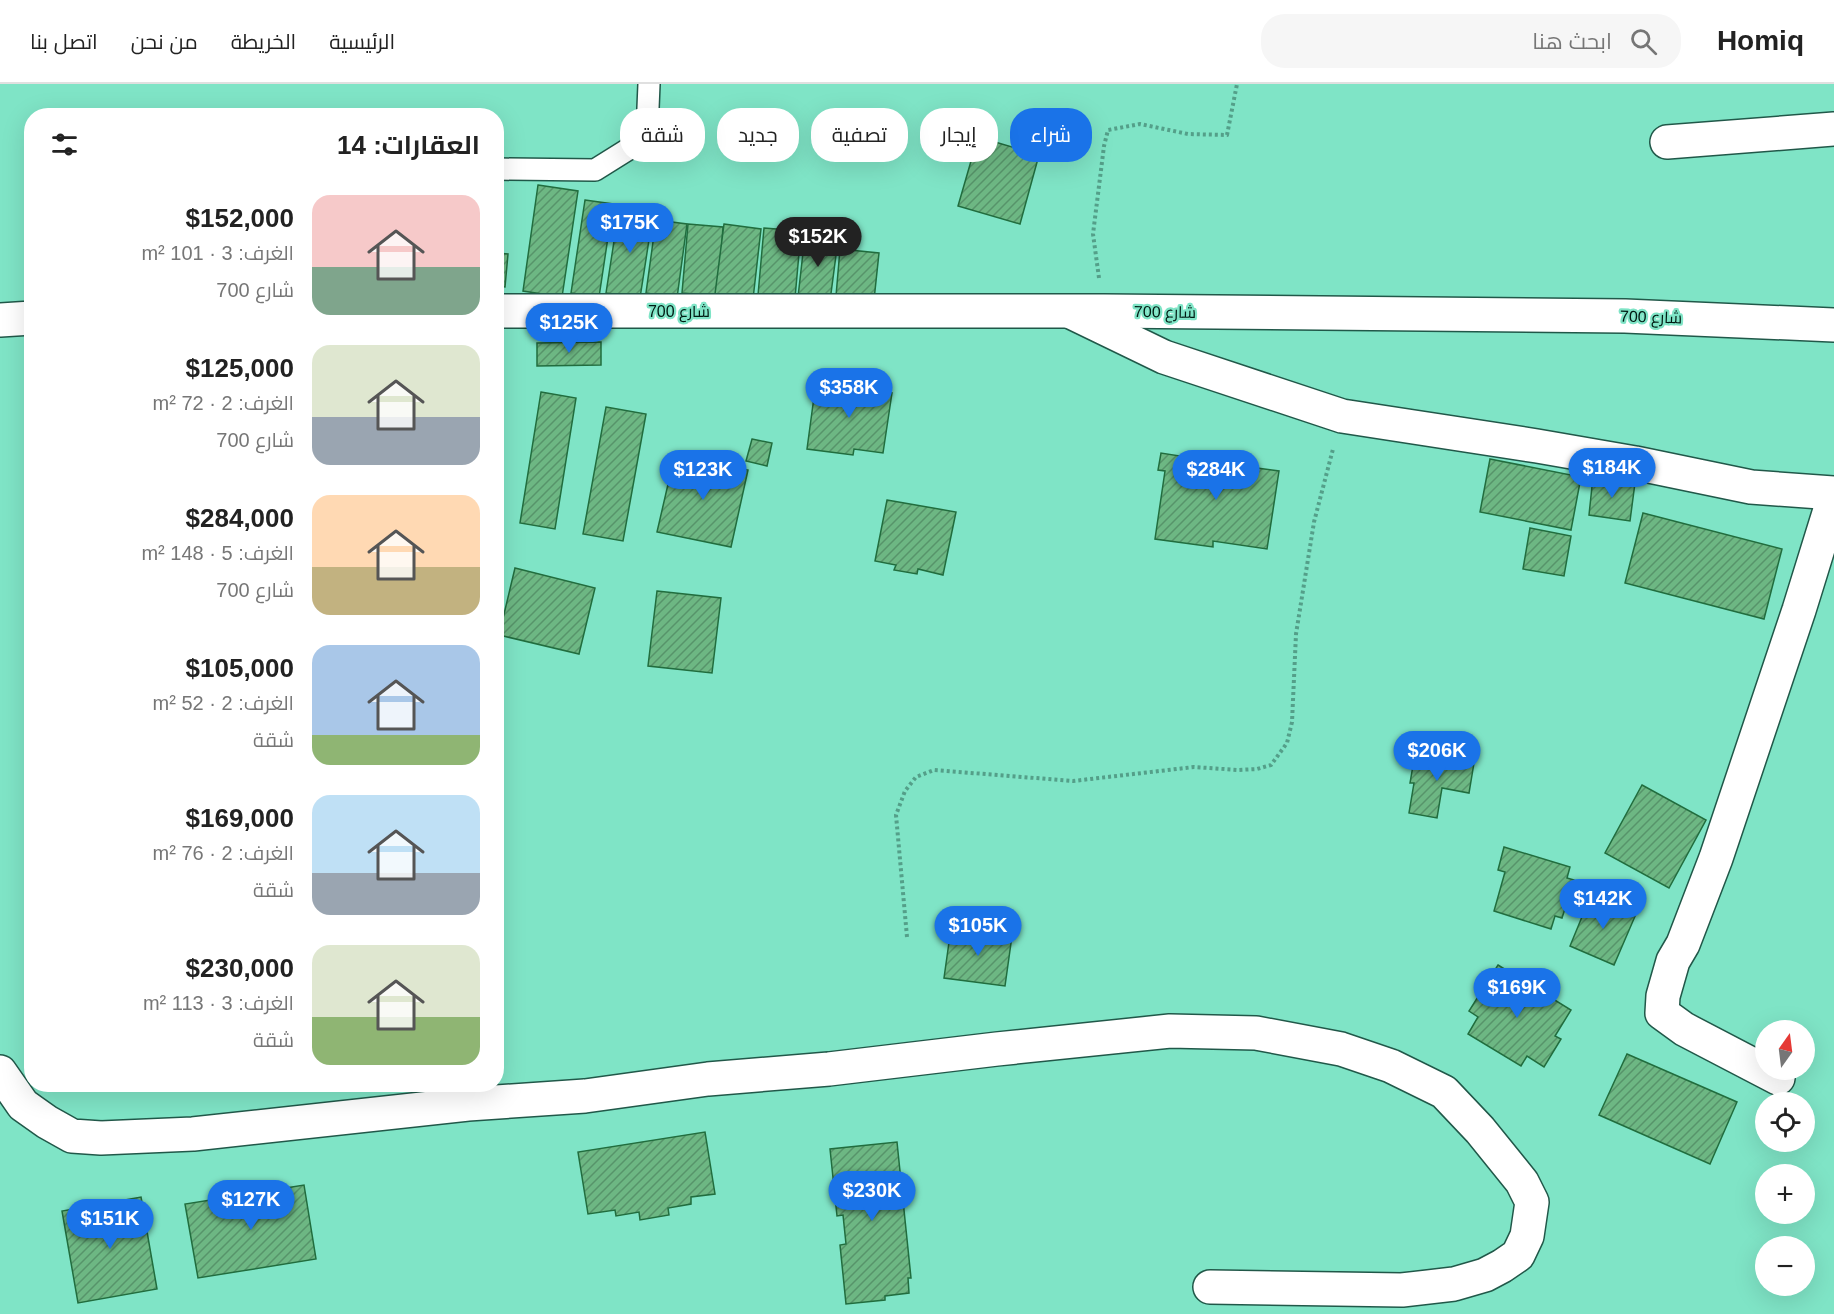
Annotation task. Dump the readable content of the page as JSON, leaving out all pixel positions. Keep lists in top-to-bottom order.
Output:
{
  "streets": {
    "street": ["شارع 700"]
  },
  "north": "top",
  "page": {
    "header": "Homiq",
    "search": "ابحث هنا",
    "nav": [
      "الرئيسية",
      "الخريطة",
      "من نحن",
      "اتصل بنا"
    ],
    "chip": [
      "شراء",
      "إيجار",
      "تصفية",
      "جديد",
      "شقة"
    ],
    "heading": "العقارات: 14",
    "list": [
      {
        "name": "$152,000",
        "note": "الغرف: 3 · 101 m² · شارع 700"
      },
      {
        "name": "$125,000",
        "note": "الغرف: 2 · 72 m² · شارع 700"
      },
      {
        "name": "$284,000",
        "note": "الغرف: 5 · 148 m² · شارع 700"
      },
      {
        "name": "$105,000",
        "note": "الغرف: 2 · 52 m² · شقة"
      },
      {
        "name": "$169,000",
        "note": "الغرف: 2 · 76 m² · شقة"
      },
      {
        "name": "$230,000",
        "note": "الغرف: 3 · 113 m² · شقة"
      }
    ],
    "price": [
      "$175K",
      "$152K",
      "$125K",
      "$358K",
      "$184K",
      "$123K",
      "$284K",
      "$206K",
      "$142K",
      "$105K",
      "$169K",
      "$230K",
      "$127K",
      "$151K"
    ],
    "map_buttons": ["+", "−"]
  }
}
